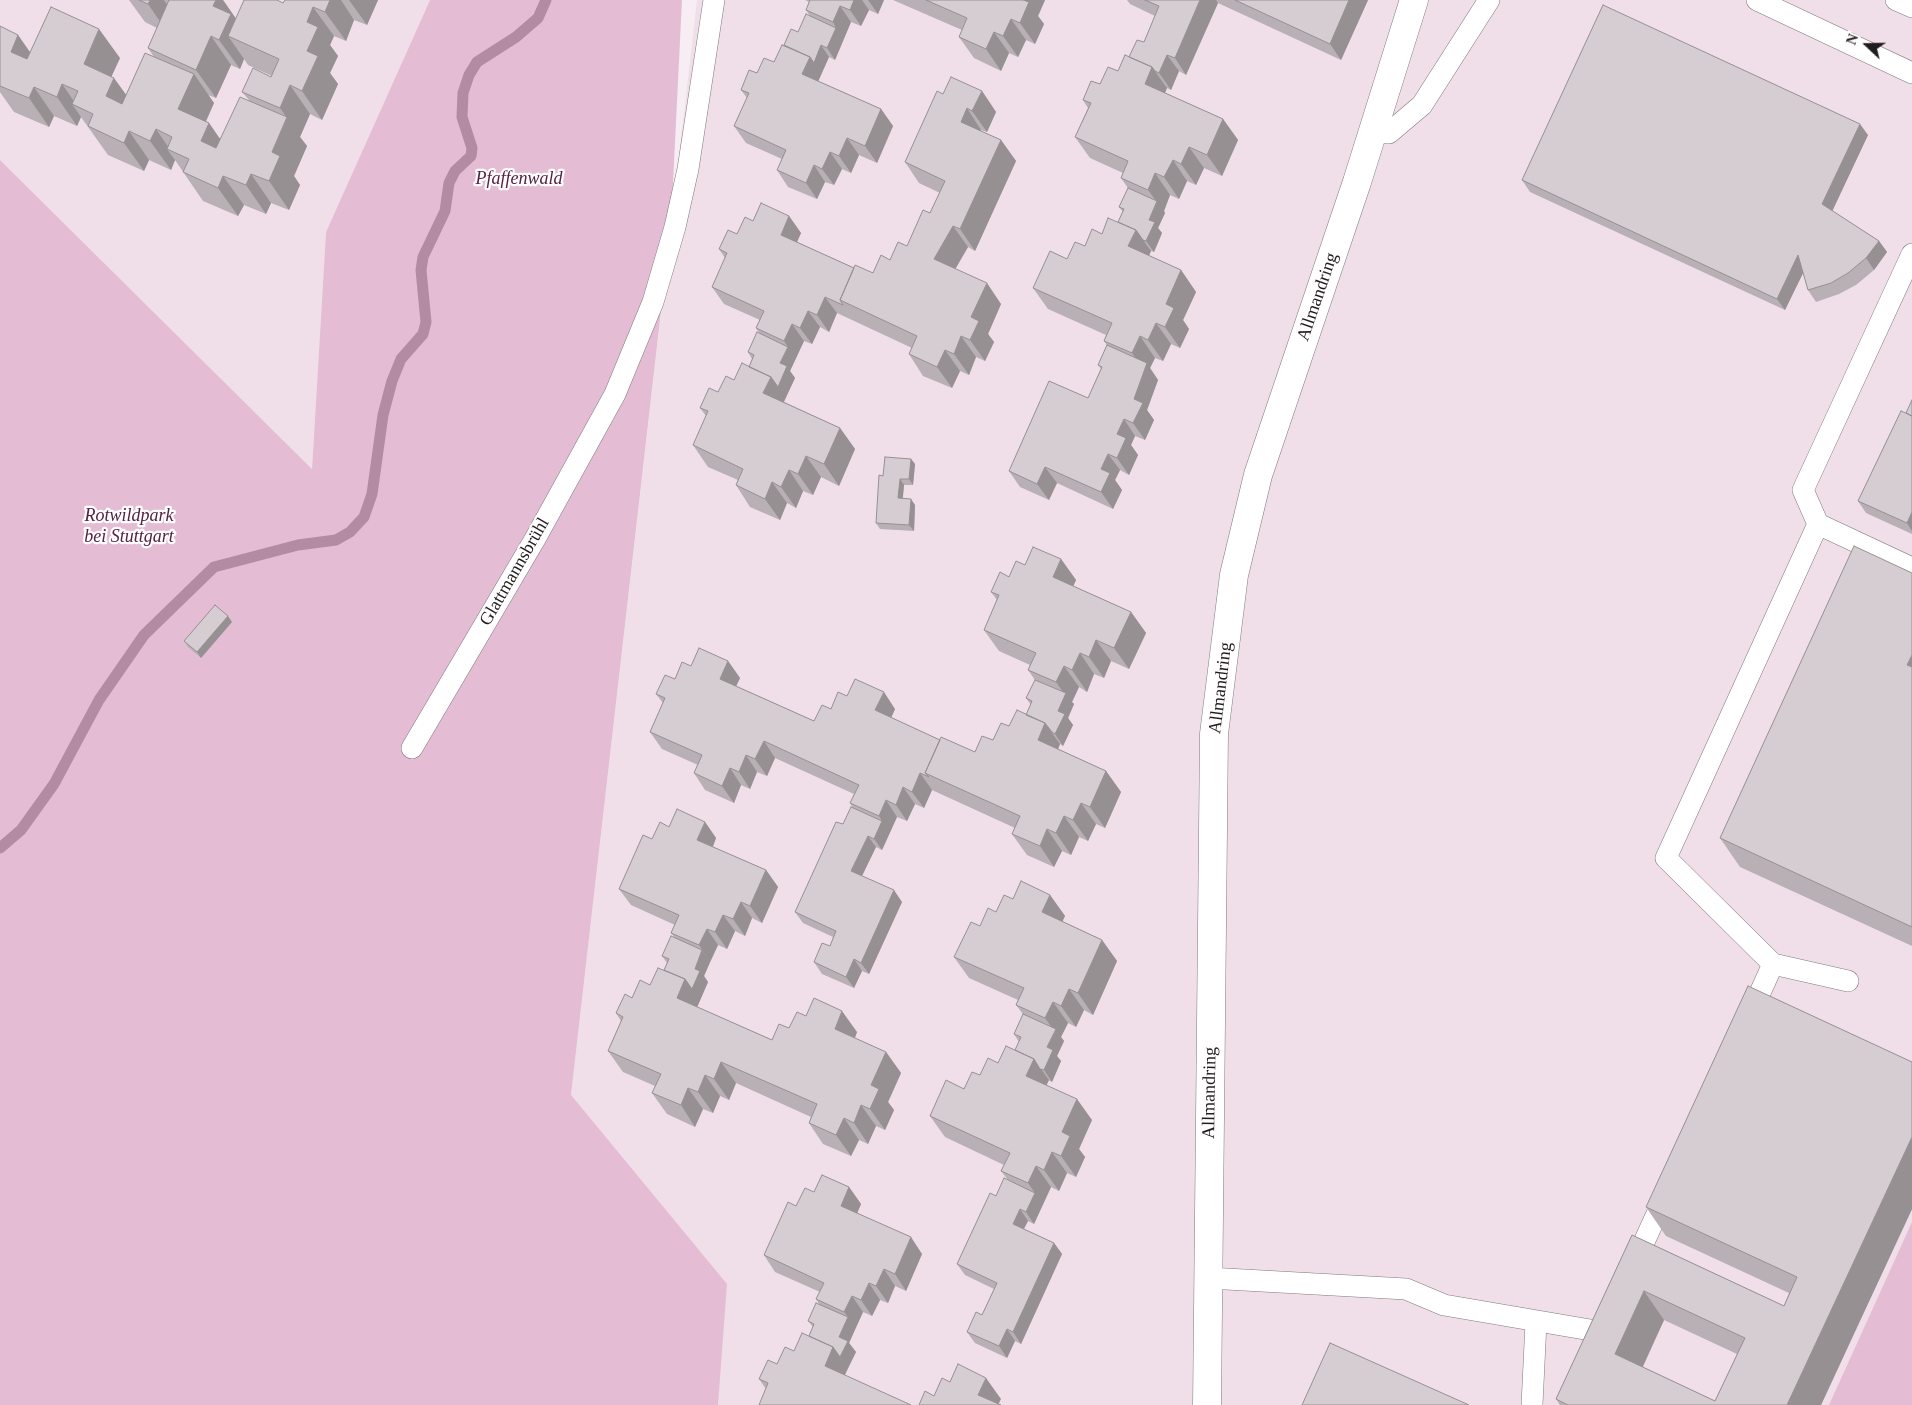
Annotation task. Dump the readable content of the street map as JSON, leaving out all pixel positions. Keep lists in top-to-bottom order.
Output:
{
  "streets": {
    "street": ["Allmandring"],
    "lane": ["Glattmannsbrühl"]
  },
  "parks": ["Pfaffenwald", "Rotwildpark bei Stuttgart"],
  "north": "left"
}
